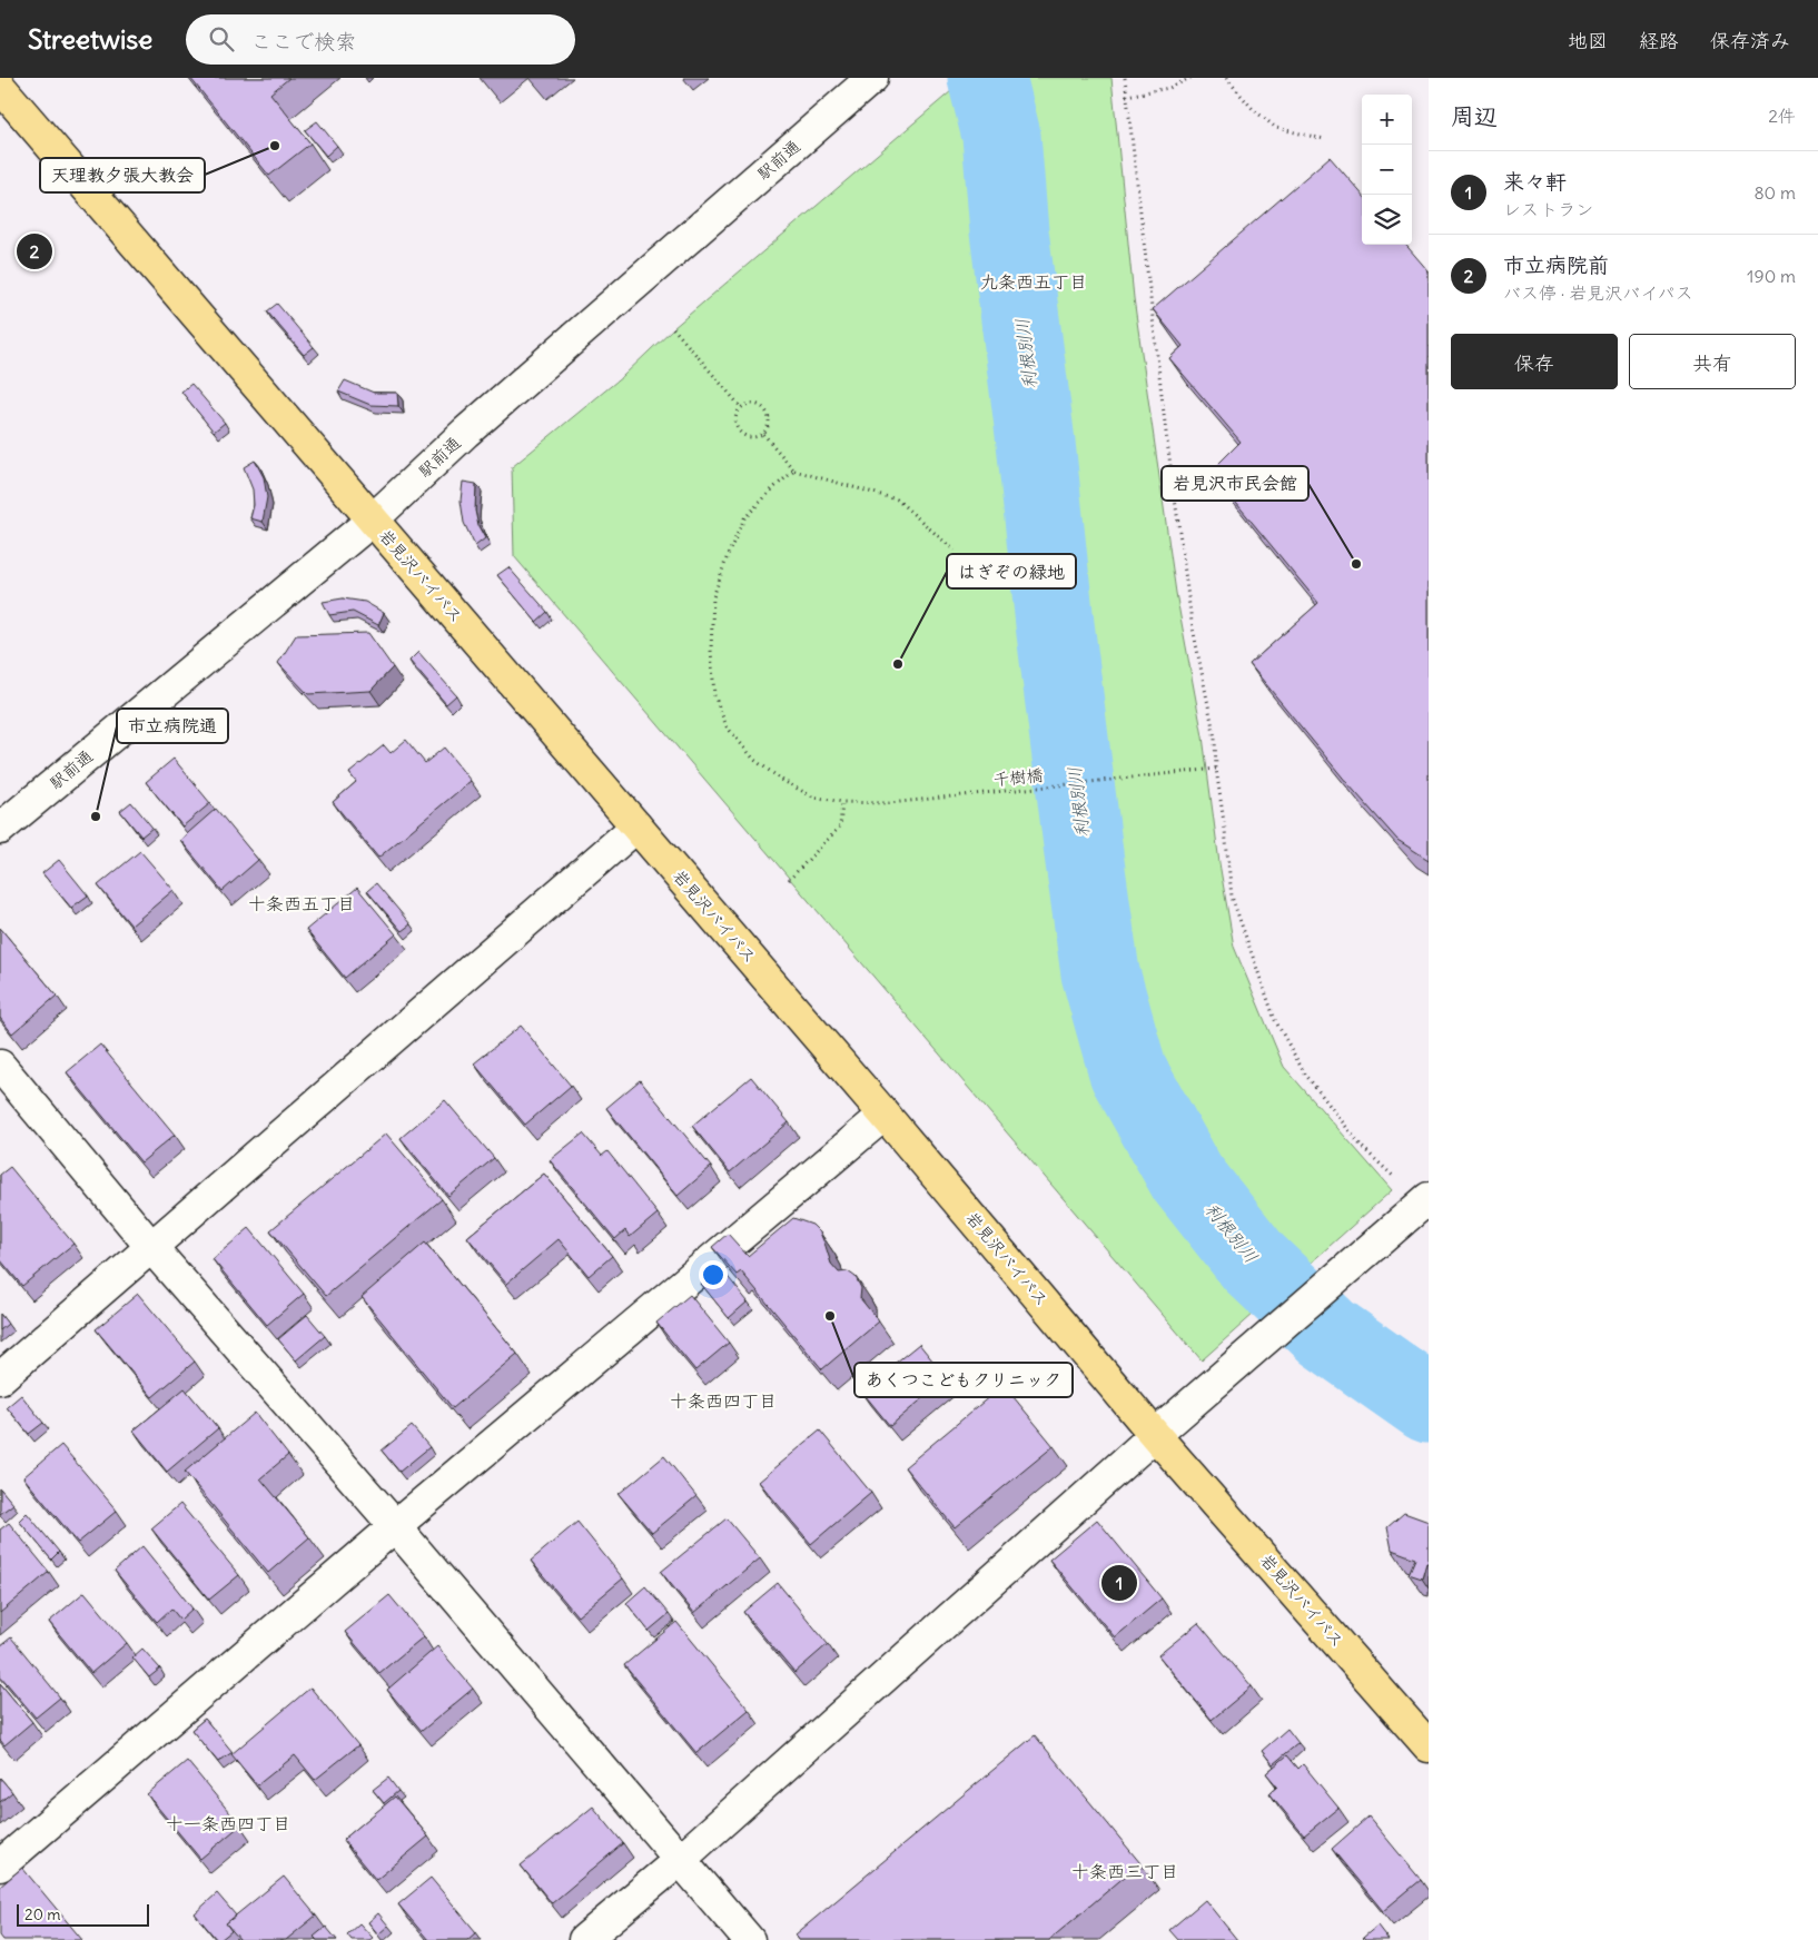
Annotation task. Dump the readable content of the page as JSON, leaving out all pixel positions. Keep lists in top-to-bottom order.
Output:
{
  "streets": {
    "highway": ["岩見沢バイパス"],
    "street": ["駅前通"],
    "path": ["千樹橋"]
  },
  "crossings": [
    ["駅前通", "岩見沢バイパス"]
  ],
  "districts": [
    "九条西五丁目",
    "十条西五丁目",
    "十条西四丁目",
    "十一条西四丁目",
    "十条西三丁目"
  ],
  "water": ["利根別川"],
  "places": [
    "天理教夕張大教会",
    "岩見沢市民会館",
    "はぎぞの緑地",
    "市立病院通",
    "あくつこどもクリニック"
  ],
  "scale_bar": "20 m",
  "page": {
    "header": "Streetwise",
    "search": "ここで検索",
    "nav": ["地図", "経路", "保存済み"],
    "heading": ["周辺", "2件"],
    "map_buttons": ["+", "−"],
    "list": [
      {
        "mark": "1",
        "name": "来々軒",
        "note": "レストラン",
        "value": "80 m"
      },
      {
        "mark": "2",
        "name": "市立病院前",
        "note": "バス停 · 岩見沢バイパス",
        "value": "190 m"
      }
    ],
    "pins": ["2", "1"],
    "buttons": ["保存", "共有"],
    "scale": "20 m"
  }
}
